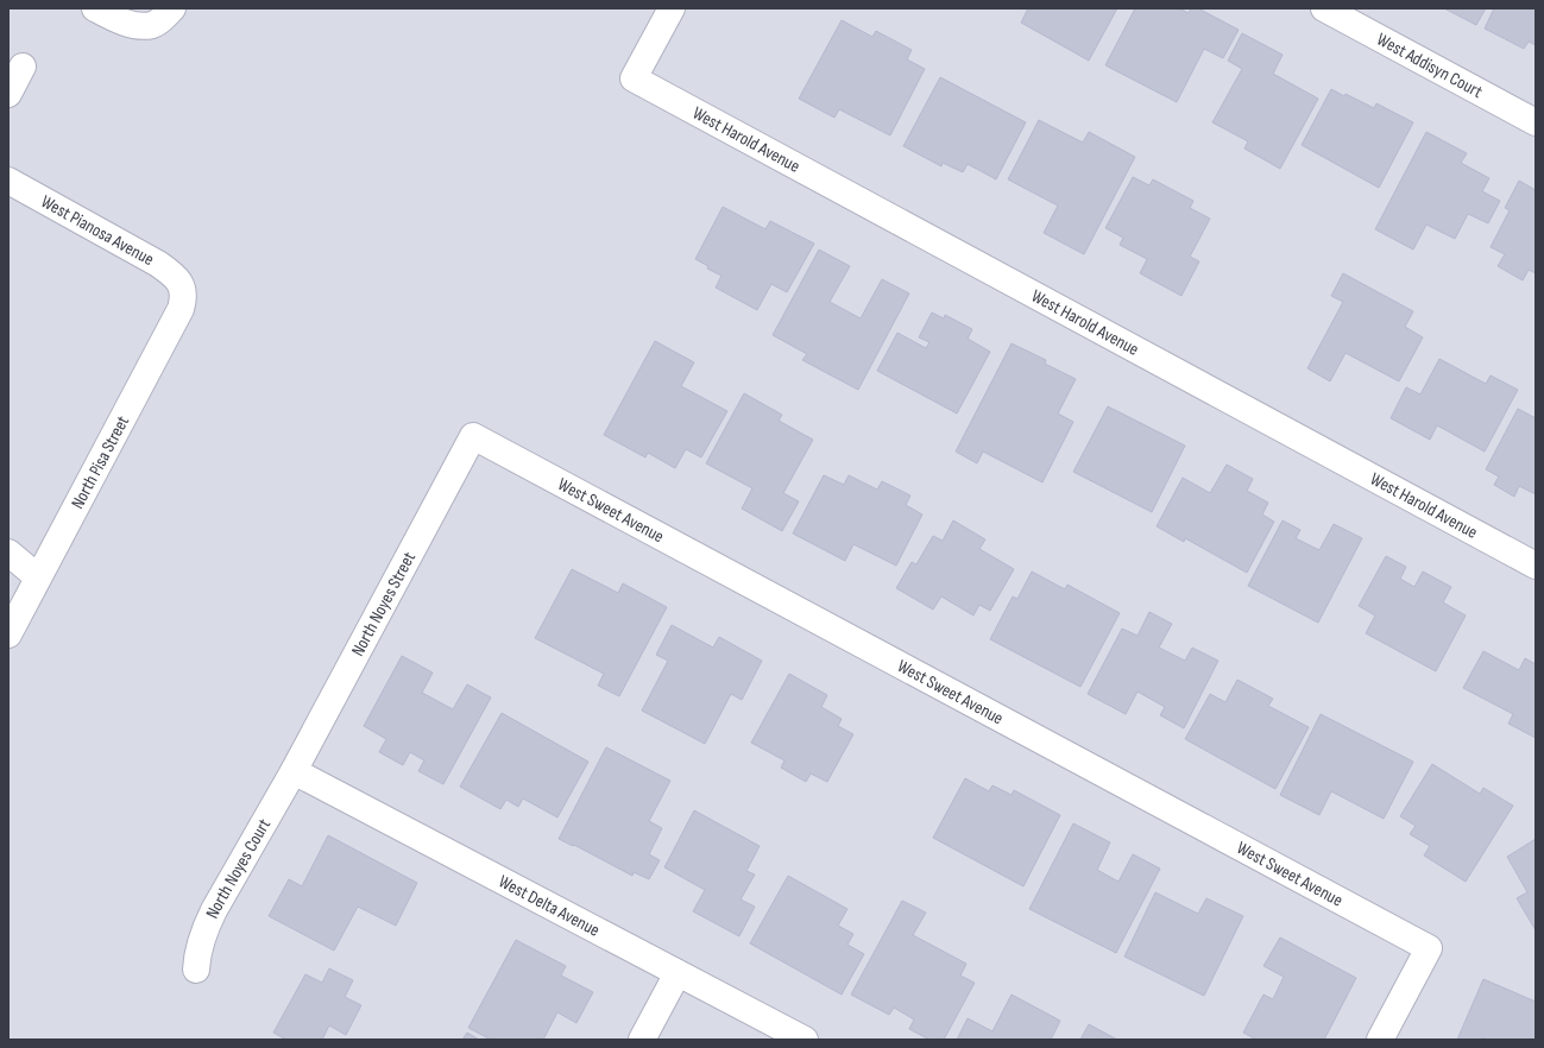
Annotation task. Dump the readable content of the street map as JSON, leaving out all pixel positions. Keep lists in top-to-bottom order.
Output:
{
  "streets": {
    "street": [
      "West Addisyn Court",
      "West Harold Avenue",
      "West Pianosa Avenue",
      "North Pisa Street",
      "West Sweet Avenue",
      "North Noyes Street",
      "North Noyes Court",
      "West Delta Avenue"
    ]
  },
  "crossings": [
    ["West Pianosa Avenue", "North Pisa Street"],
    ["West Sweet Avenue", "North Noyes Street"],
    ["North Noyes Street", "North Noyes Court"],
    ["North Noyes Street", "West Delta Avenue"],
    ["North Noyes Court", "West Delta Avenue"]
  ]
}
